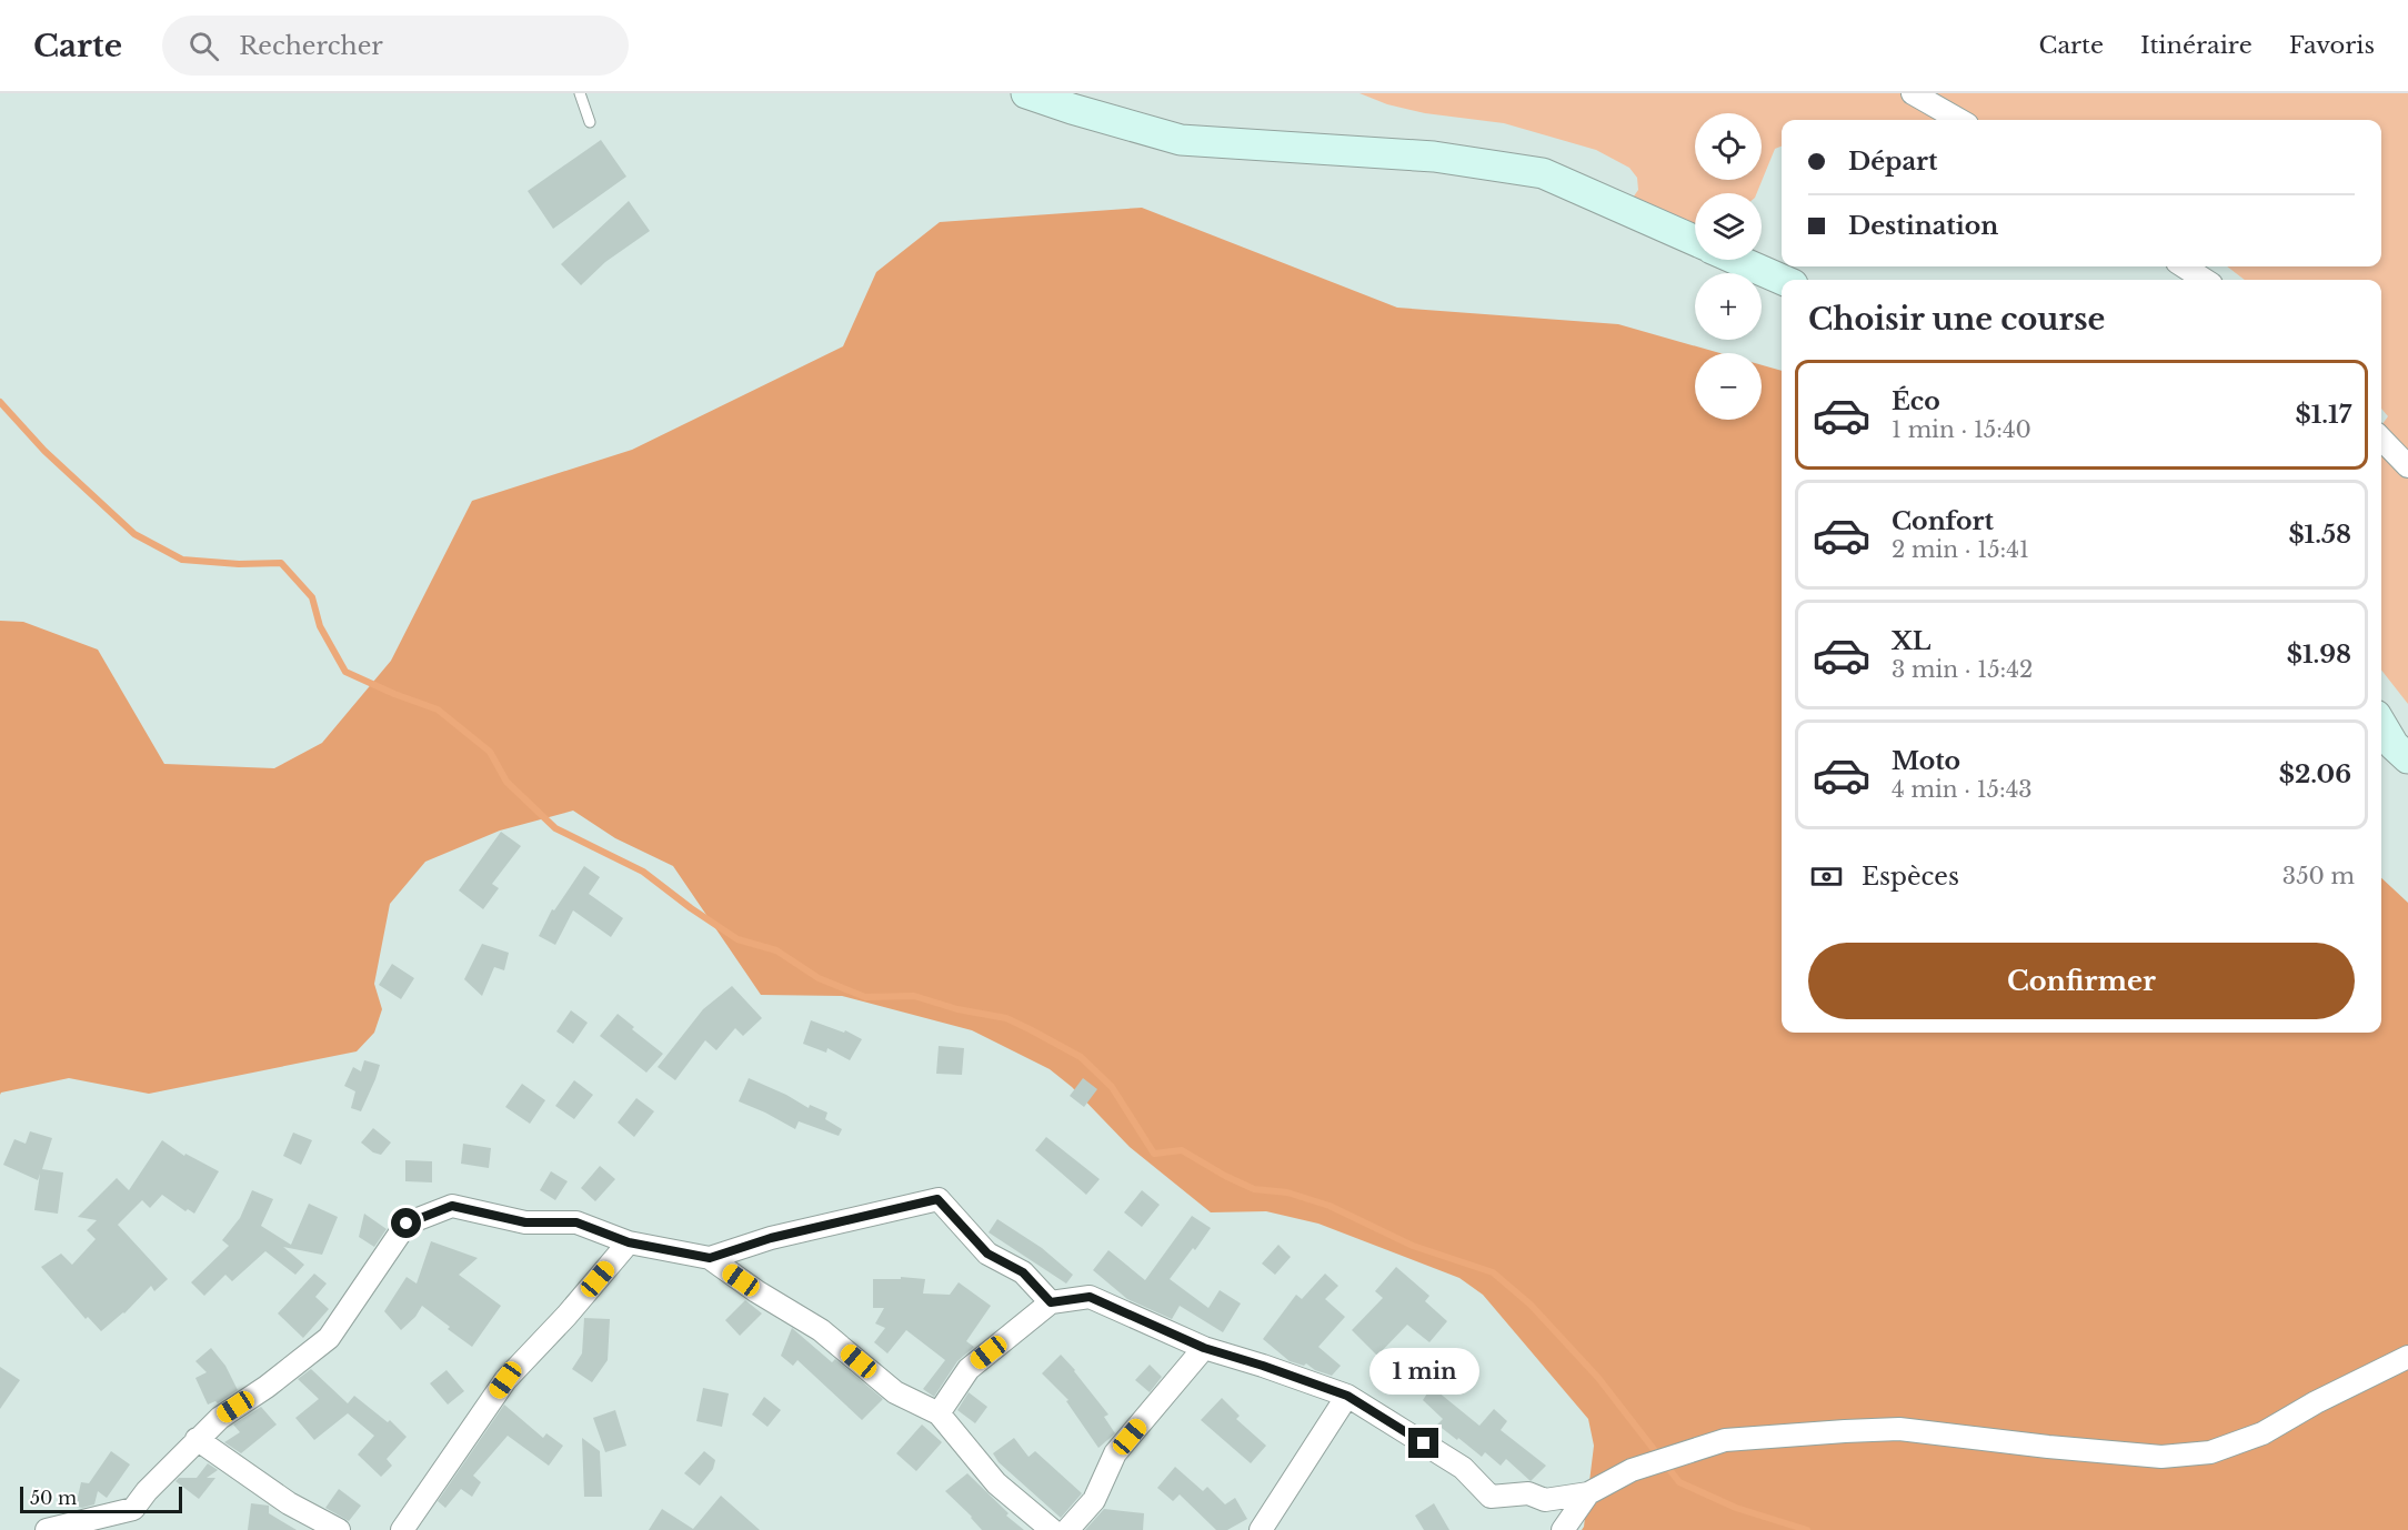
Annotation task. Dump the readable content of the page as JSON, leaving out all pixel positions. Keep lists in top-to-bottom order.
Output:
{
  "scale_bar": "50 m",
  "page": {
    "header": "Carte",
    "search": "Rechercher",
    "nav": ["Carte", "Itinéraire", "Favoris"],
    "map_buttons": ["+", "−"],
    "banner": ["Départ", "Destination"],
    "heading": "Choisir une course",
    "list": [
      {
        "name": "Éco",
        "note": "1 min · 15:40",
        "value": "$1.17"
      },
      {
        "name": "Confort",
        "note": "2 min · 15:41",
        "value": "$1.58"
      },
      {
        "name": "XL",
        "note": "3 min · 15:42",
        "value": "$1.98"
      },
      {
        "name": "Moto",
        "note": "4 min · 15:43",
        "value": "$2.06"
      }
    ],
    "pay": ["Espèces", "350 m"],
    "buttons": "Confirmer",
    "bubble": "1 min",
    "scale": "50 m"
  }
}
